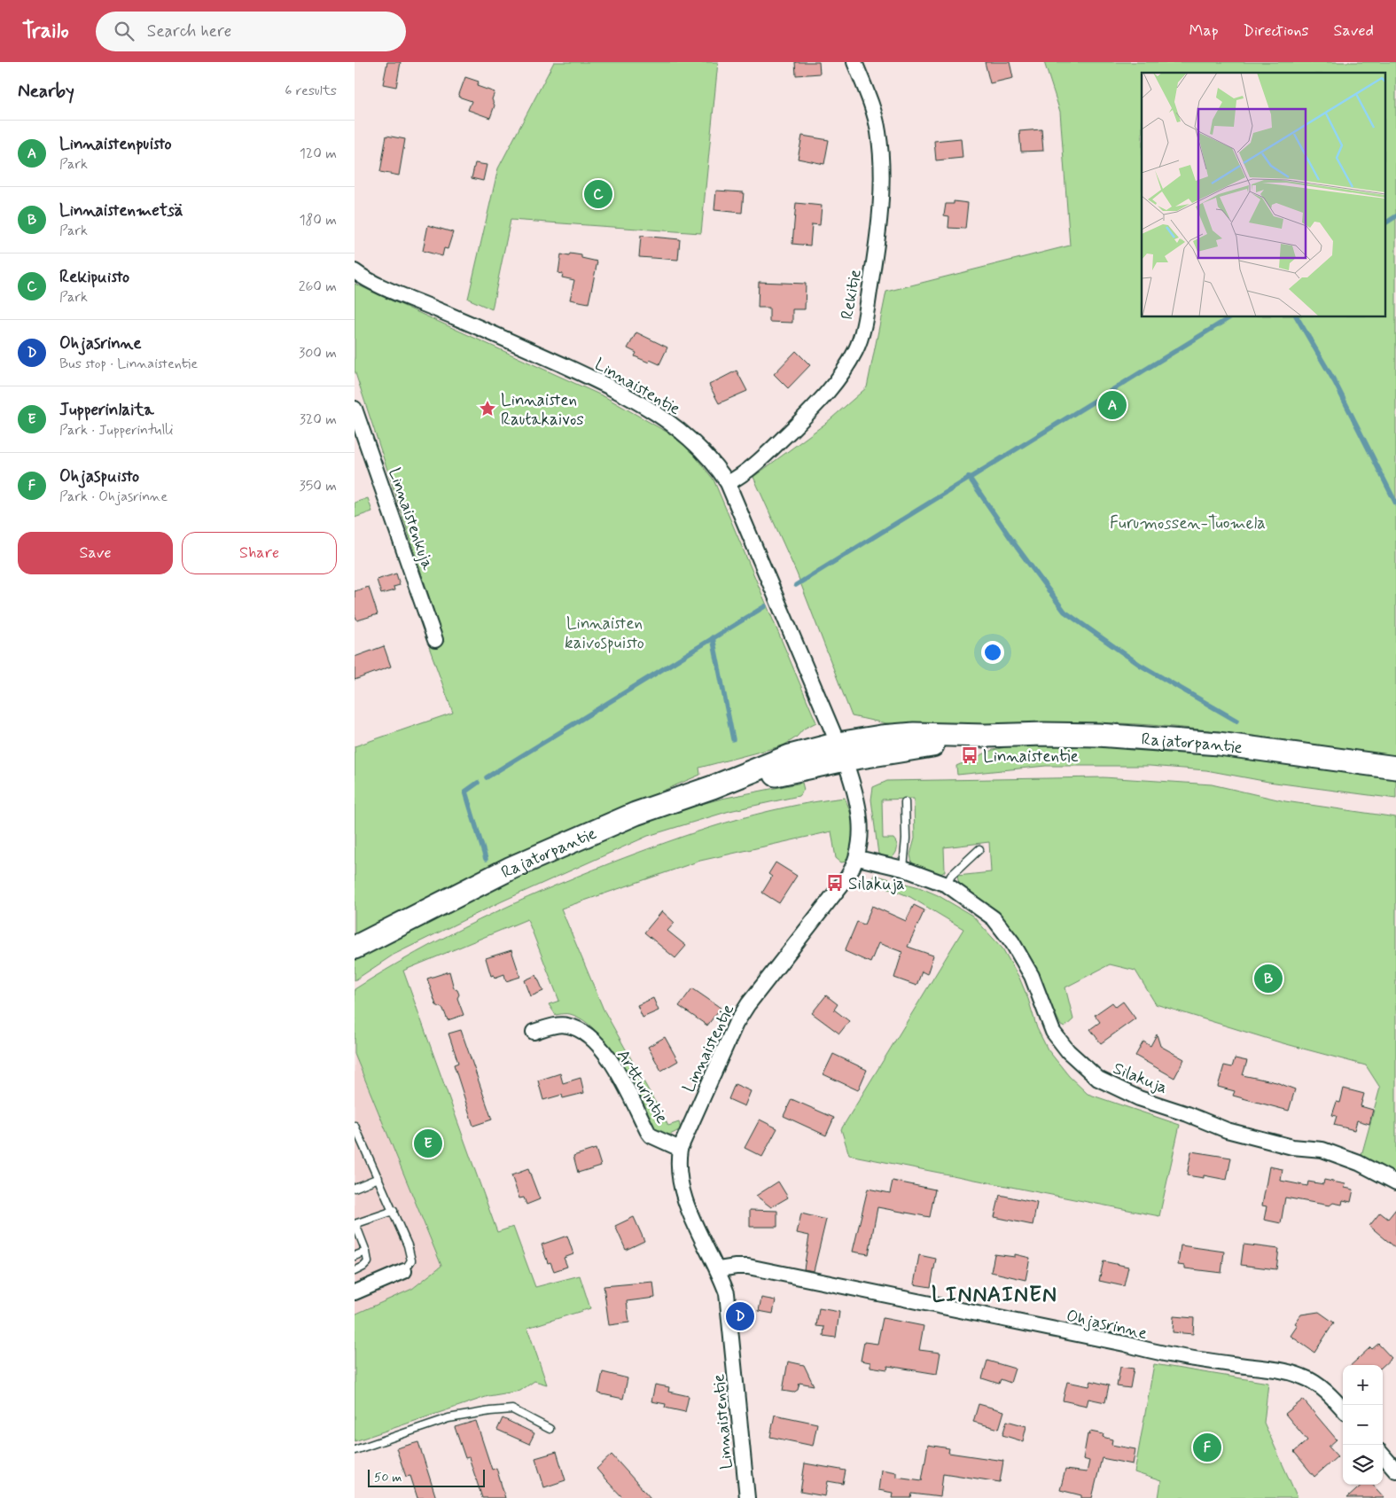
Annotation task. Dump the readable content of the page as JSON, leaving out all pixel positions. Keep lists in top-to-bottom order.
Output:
{
  "streets": {
    "main road": ["Rajatorpantie"],
    "street": [
      "Rekitie",
      "Linnaistentie",
      "Linnaistenkuja",
      "Silakuja",
      "Artturintie",
      "Ohjasrinne"
    ]
  },
  "crossings": [
    ["Rekitie", "Linnaistentie"],
    ["Linnaistentie", "Rajatorpantie"],
    ["Linnaistentie", "Silakuja"],
    ["Linnaistentie", "Artturintie"],
    ["Linnaistentie", "Ohjasrinne"]
  ],
  "districts": ["LINNAINEN"],
  "parks": ["Furumossen-Tuomela", "Linnaisten kaivospuisto"],
  "places": {
    "place": ["Linnaisten Rautakaivos"],
    "bus stop": ["Linnaistentie", "Silakuja"]
  },
  "scale_bar": "50 m",
  "page": {
    "header": "Trailo",
    "search": "Search here",
    "nav": ["Map", "Directions", "Saved"],
    "heading": ["Nearby", "6 results"],
    "list": [
      {
        "mark": "A",
        "name": "Linnaistenpuisto",
        "note": "Park",
        "value": "120 m"
      },
      {
        "mark": "B",
        "name": "Linnaistenmetsä",
        "note": "Park",
        "value": "180 m"
      },
      {
        "mark": "C",
        "name": "Rekipuisto",
        "note": "Park",
        "value": "260 m"
      },
      {
        "mark": "D",
        "name": "Ohjasrinne",
        "note": "Bus stop · Linnaistentie",
        "value": "300 m"
      },
      {
        "mark": "E",
        "name": "Jupperinlaita",
        "note": "Park · Jupperintulli",
        "value": "320 m"
      },
      {
        "mark": "F",
        "name": "Ohjaspuisto",
        "note": "Park · Ohjasrinne",
        "value": "350 m"
      }
    ],
    "pins": [
      "C",
      "A",
      "B",
      "E",
      "D",
      "F"
    ],
    "buttons": ["Save", "Share"],
    "map_buttons": ["+", "−"],
    "scale": "50 m"
  }
}
